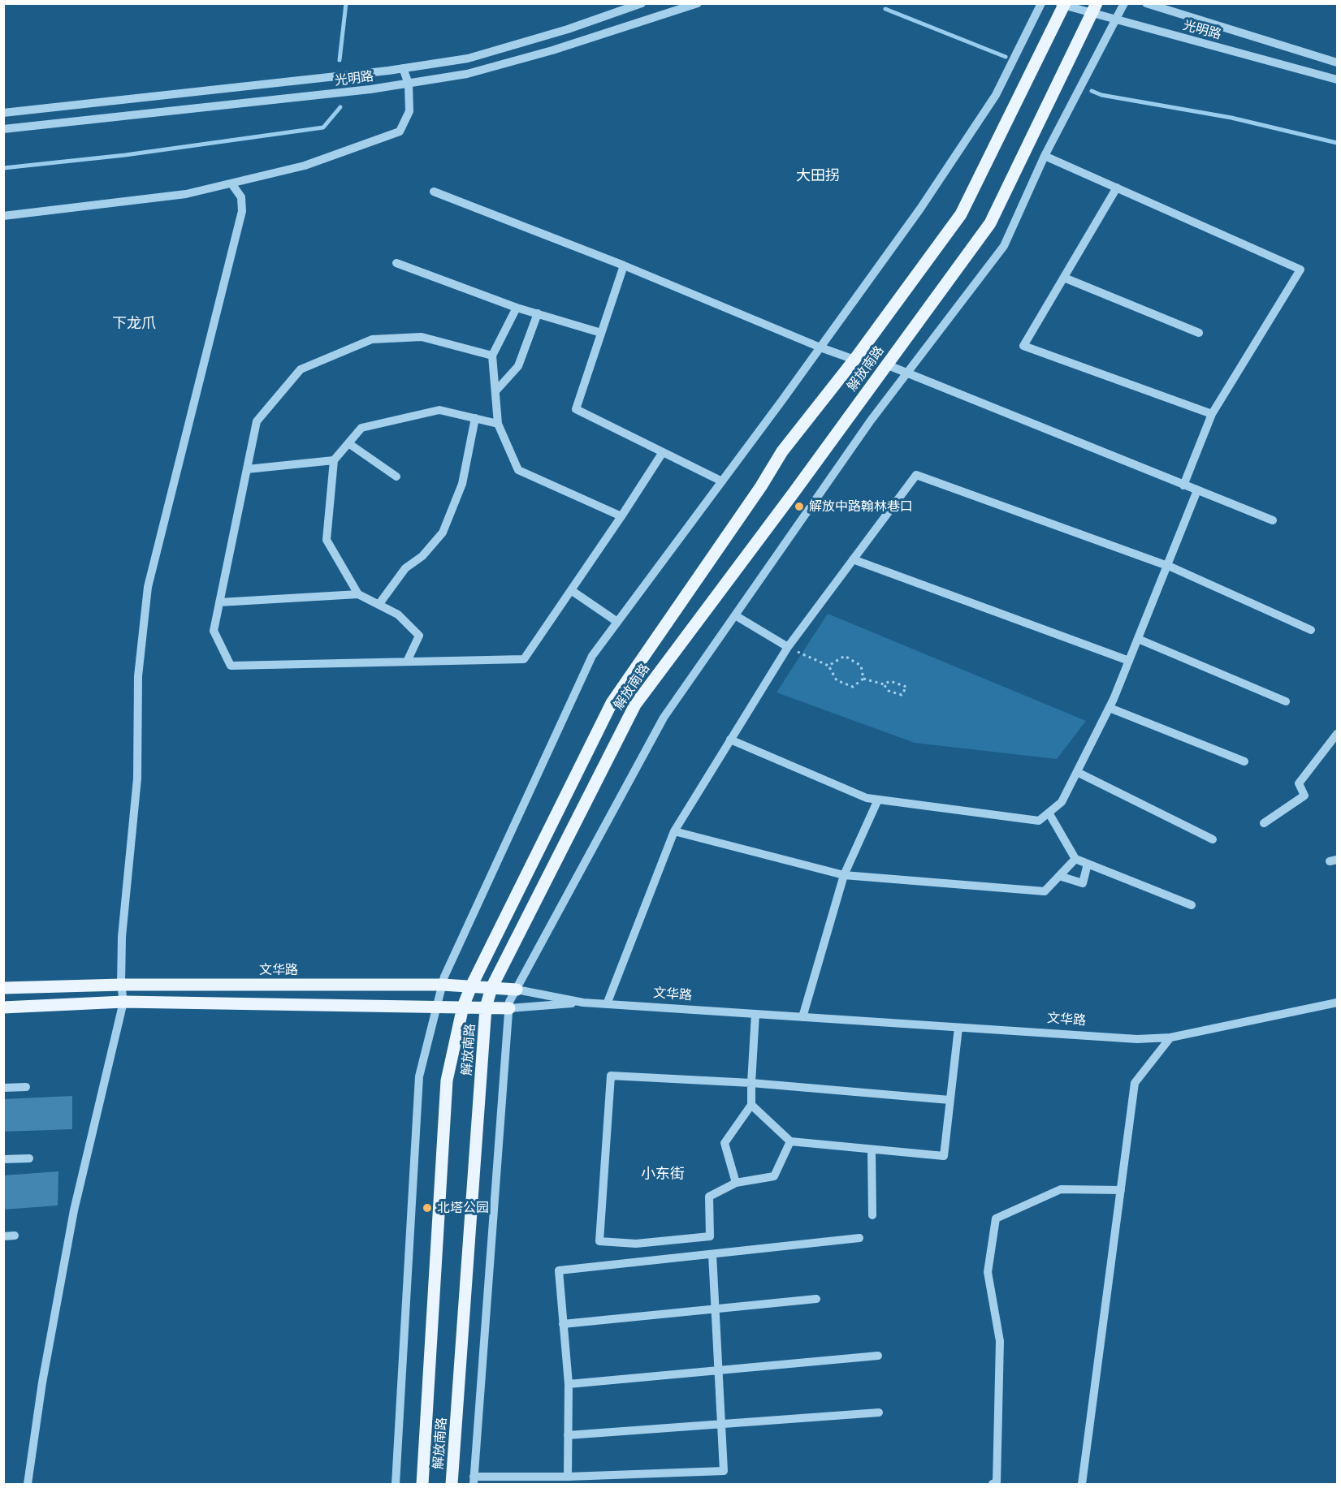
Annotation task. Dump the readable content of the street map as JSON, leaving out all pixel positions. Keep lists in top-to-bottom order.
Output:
{
  "streets": {
    "main road": ["解放南路", "文华路"],
    "street": ["光明路"]
  },
  "crossings": [
    ["光明路", "解放南路"],
    ["解放南路", "文华路"]
  ],
  "districts": ["大田拐", "下龙爪", "小东街"],
  "places": ["解放中路翰林巷口", "北塔公园"]
}
